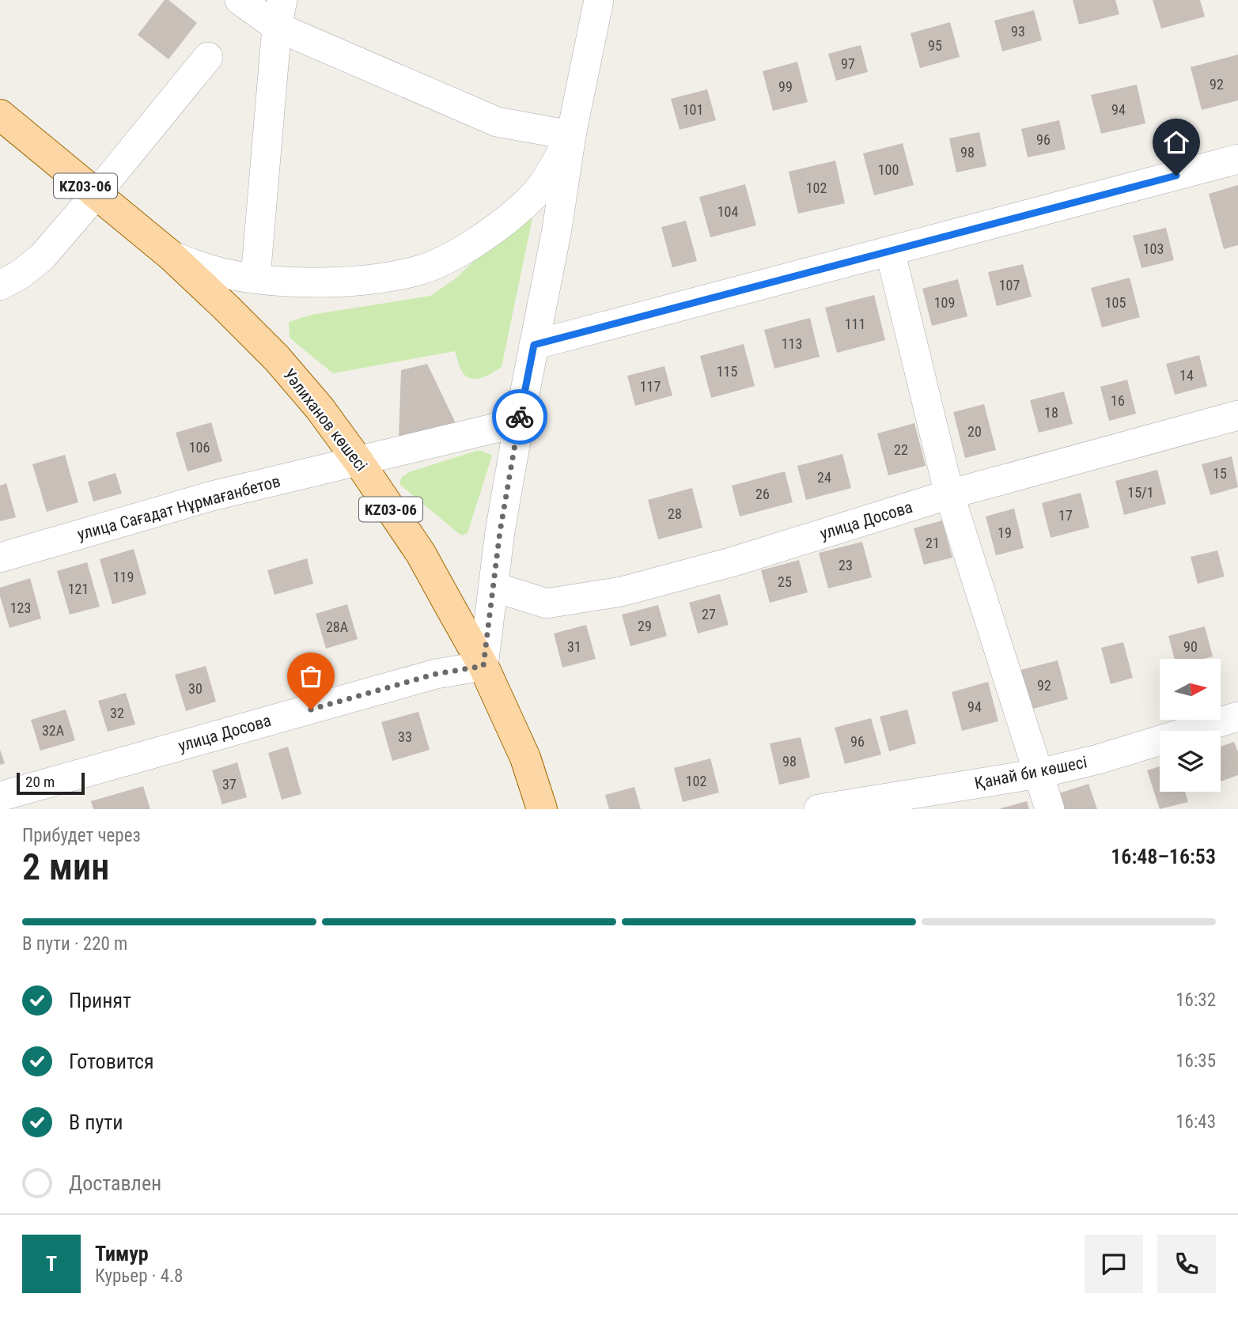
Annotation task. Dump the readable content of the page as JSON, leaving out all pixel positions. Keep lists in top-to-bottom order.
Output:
{
  "streets": {
    "main road": ["KZ03-06", "Уәлиханов көшесі"],
    "street": ["улица Сағадат Нұрмағанбетов", "улица Досова", "Қанай би көшесі"]
  },
  "crossings": [
    ["Уәлиханов көшесі", "улица Сағадат Нұрмағанбетов"],
    ["Уәлиханов көшесі", "улица Досова"]
  ],
  "house_numbers": [
    "93",
    "95",
    "97",
    "92",
    "99",
    "101",
    "94",
    "96",
    "98",
    "100",
    "102",
    "104",
    "103",
    "107",
    "109",
    "105",
    "111",
    "113",
    "115",
    "14",
    "117",
    "16",
    "18",
    "20",
    "106",
    "22",
    "15",
    "24",
    "15/1",
    "26",
    "28",
    "17",
    "19",
    "21",
    "23",
    "119",
    "25",
    "121",
    "123",
    "27",
    "29",
    "28А",
    "31",
    "90",
    "92",
    "30",
    "94",
    "32",
    "32А",
    "33",
    "96",
    "98",
    "102",
    "37"
  ],
  "scale_bar": "20 m",
  "north": "right",
  "page": {
    "scale": "20 m",
    "heading": ["2 мин", "Прибудет через", "16:48–16:53"],
    "panel": ["Тимур", "Курьер · 4.8"],
    "bar": "В пути · 220 m",
    "list": [
      ["Принят", "16:32"],
      ["Готовится", "16:35"],
      ["В пути", "16:43"],
      "Доставлен"
    ],
    "round": "Т"
  }
}
